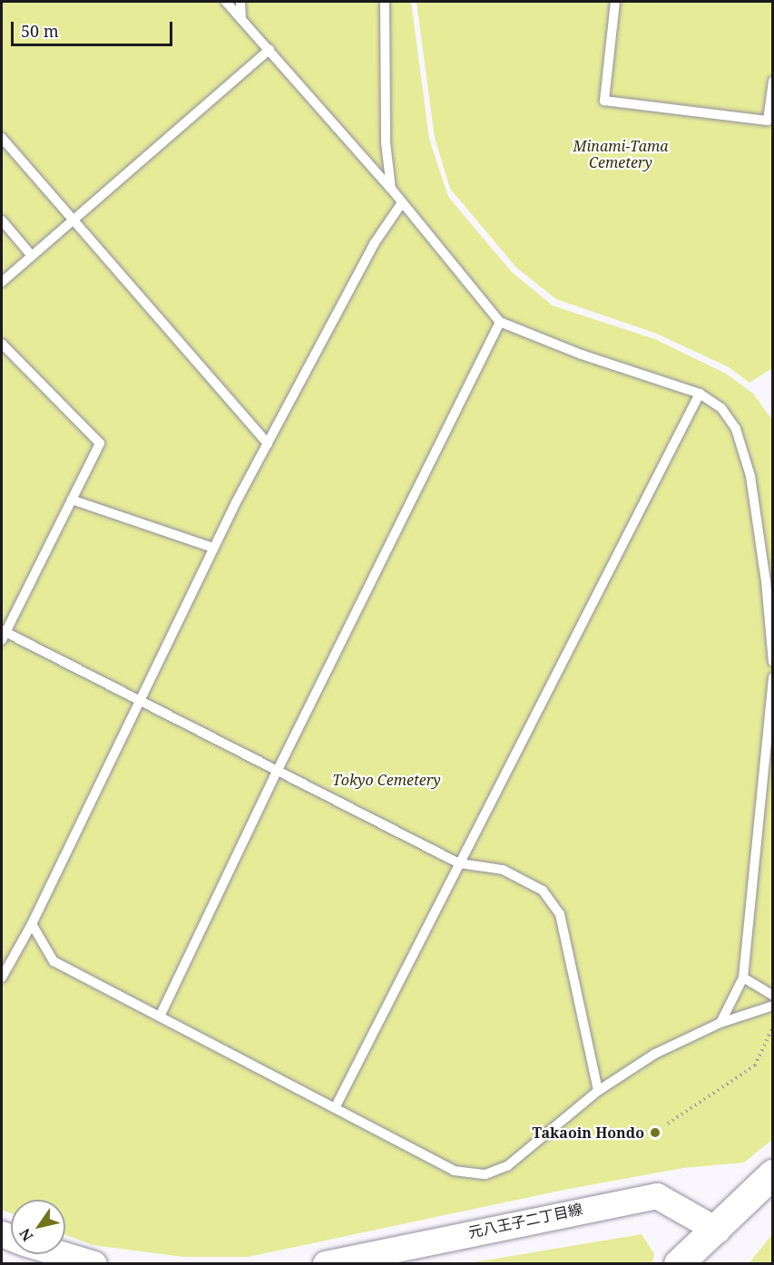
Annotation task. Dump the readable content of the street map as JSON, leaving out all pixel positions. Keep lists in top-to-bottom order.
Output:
{
  "streets": {
    "street": ["元八王子二丁目線"]
  },
  "parks": ["Minami-Tama Cemetery", "Tokyo Cemetery"],
  "places": ["Takaoin Hondo"],
  "scale_bar": "50 m",
  "north": "bottom left"
}
